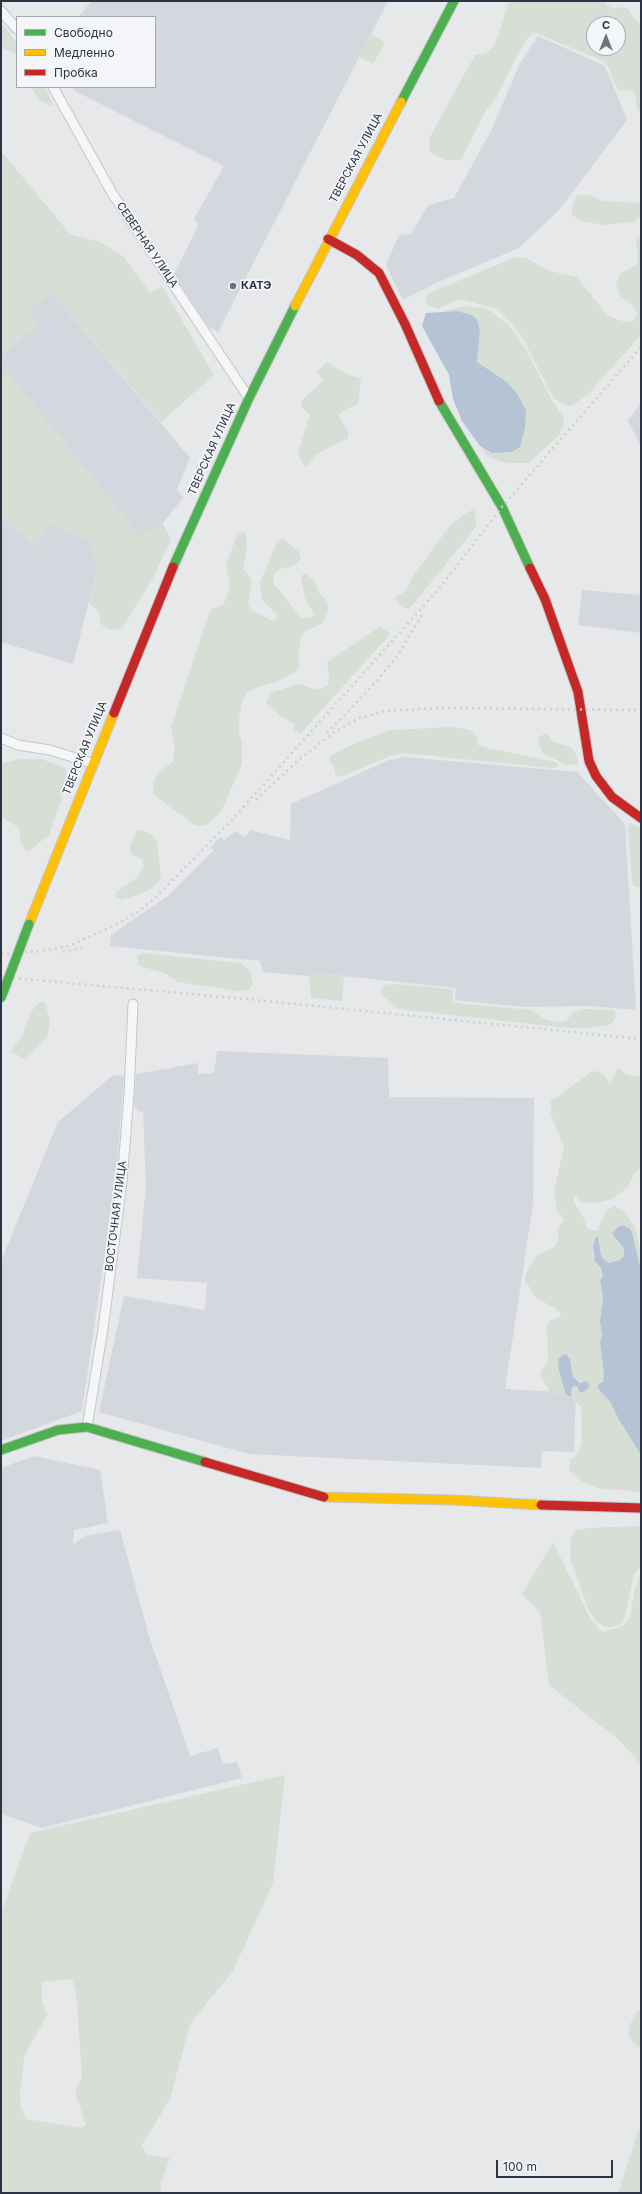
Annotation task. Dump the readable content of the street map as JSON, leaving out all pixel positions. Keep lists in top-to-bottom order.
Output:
{
  "streets": {
    "street": ["ТВЕРСКАЯ УЛИЦА", "СЕВЕРНАЯ УЛИЦА", "ВОСТОЧНАЯ УЛИЦА"]
  },
  "crossings": [
    ["ТВЕРСКАЯ УЛИЦА", "СЕВЕРНАЯ УЛИЦА"]
  ],
  "places": ["КАТЭ"],
  "legend": ["Свободно", "Медленно", "Пробка"],
  "scale_bar": "100 m",
  "north": "top"
}
